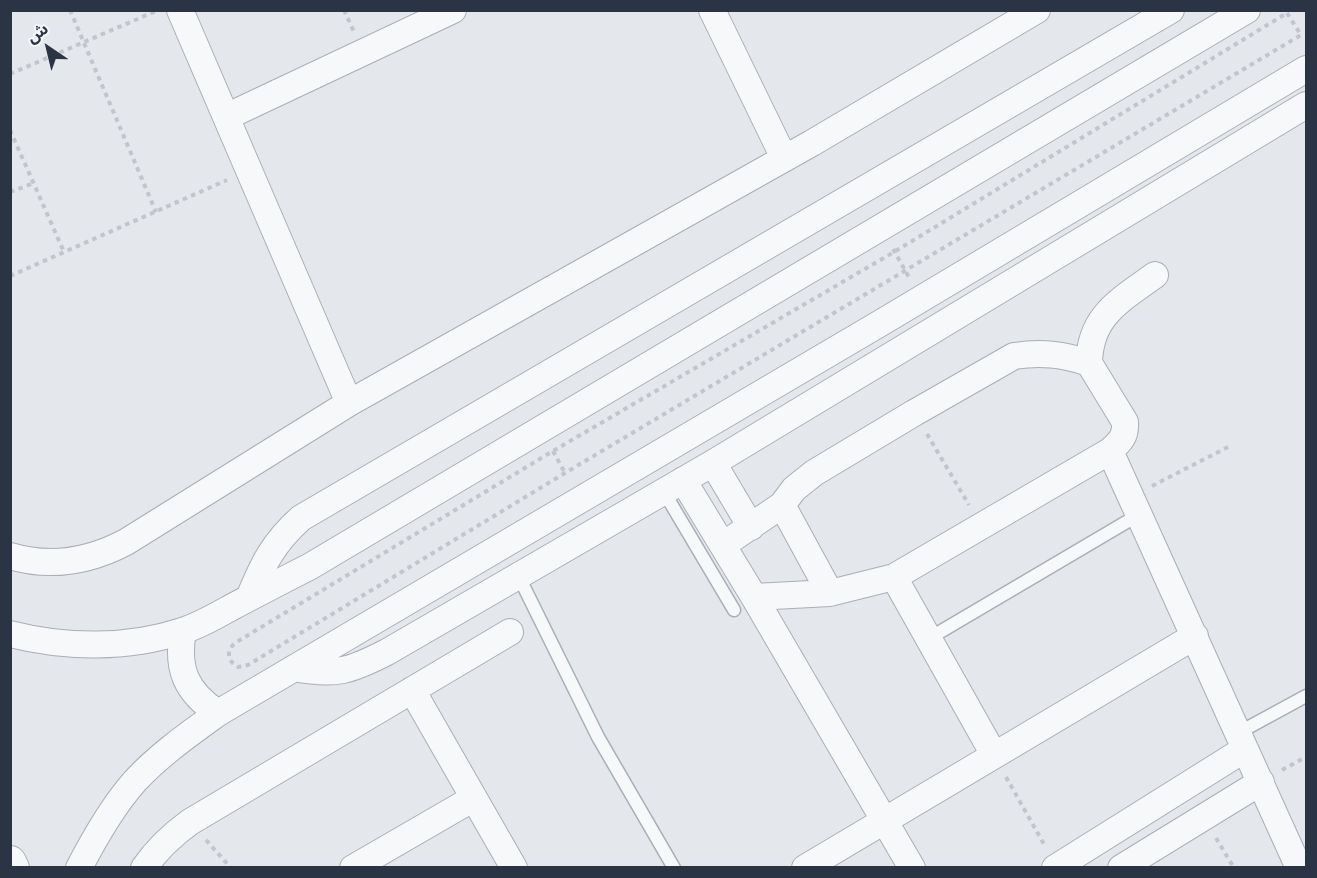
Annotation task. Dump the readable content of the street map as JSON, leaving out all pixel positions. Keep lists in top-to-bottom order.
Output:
{
  "north": "top left"
}
